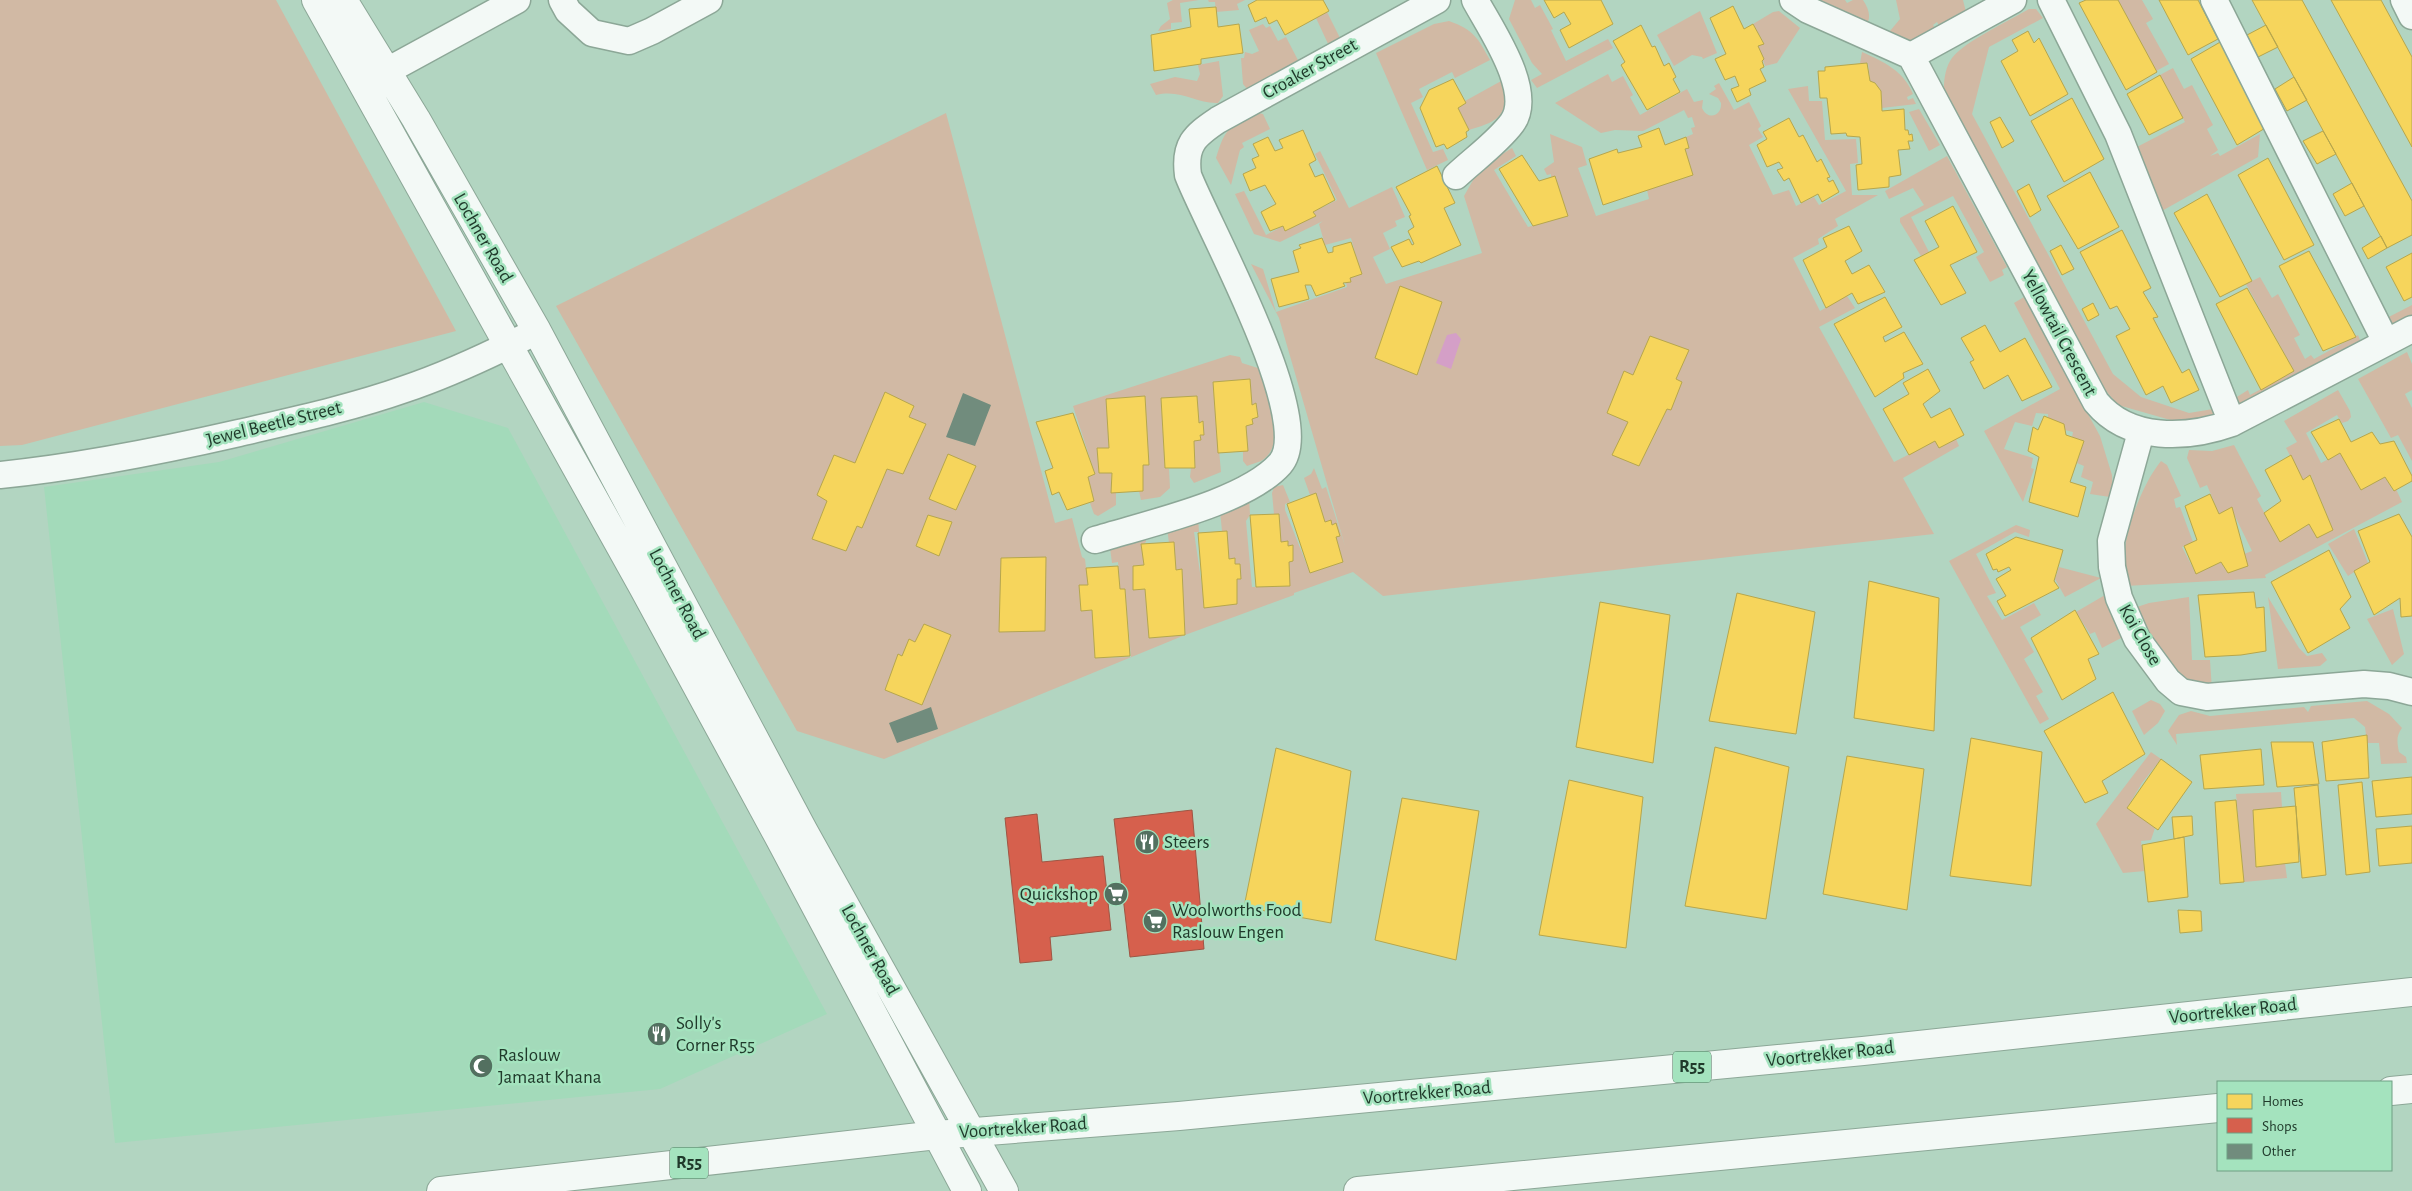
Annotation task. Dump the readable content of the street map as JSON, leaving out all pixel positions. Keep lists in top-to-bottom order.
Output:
{
  "streets": {
    "main road": ["Lochner Road", "Voortrekker Road", "R55"],
    "street": [
      "Croaker Street",
      "Yellowtail Crescent",
      "Jewel Beetle Street",
      "Koi Close"
    ]
  },
  "crossings": [
    ["Lochner Road", "Jewel Beetle Street"],
    ["Lochner Road", "Voortrekker Road"],
    ["Yellowtail Crescent", "Koi Close"]
  ],
  "places": {
    "restaurant": ["Steers", "Solly's Corner R55"],
    "supermarket": ["Quickshop", "Woolworths Food Raslouw Engen"],
    "mosque": ["Raslouw Jamaat Khana"]
  },
  "legend": ["Homes", "Shops", "Other"]
}
